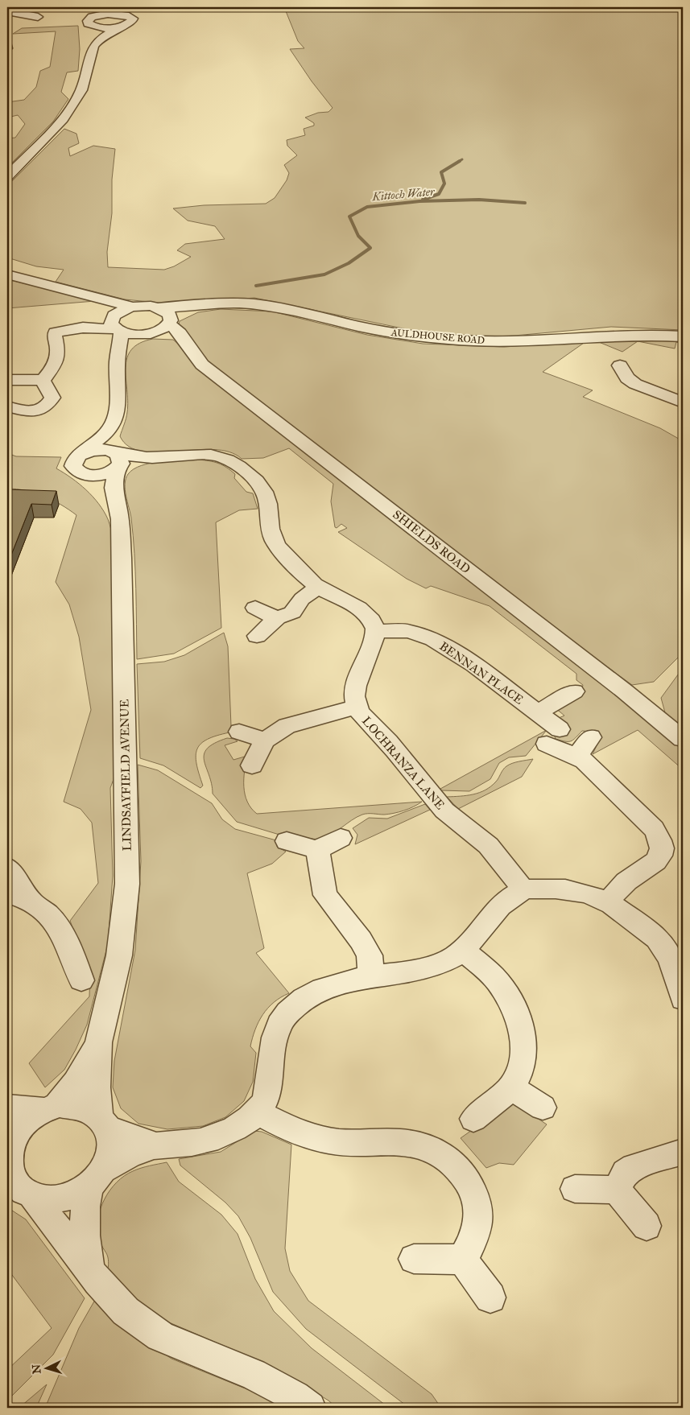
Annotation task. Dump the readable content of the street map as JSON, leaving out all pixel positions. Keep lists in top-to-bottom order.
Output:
{
  "streets": {
    "street": [
      "AULDHOUSE ROAD",
      "SHIELDS ROAD",
      "BENNAN PLACE",
      "LOCHRANZA LANE",
      "LINDSAYFIELD AVENUE"
    ]
  },
  "crossings": [
    ["AULDHOUSE ROAD", "SHIELDS ROAD"],
    ["BENNAN PLACE", "LOCHRANZA LANE"]
  ],
  "water": ["Kittoch Water"],
  "north": "left"
}
